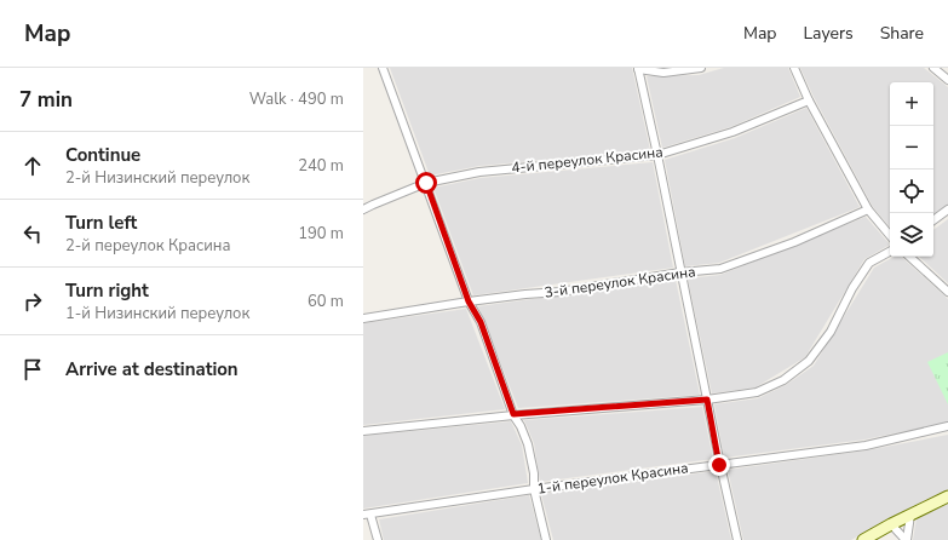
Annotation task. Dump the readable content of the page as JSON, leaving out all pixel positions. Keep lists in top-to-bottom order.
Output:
{
  "streets": {
    "street": ["4-й переулок Красина", "3-й переулок Красина", "1-й переулок Красина"]
  },
  "page": {
    "header": "Map",
    "nav": ["Map", "Layers", "Share"],
    "heading": ["7 min", "Walk · 490 m"],
    "map_buttons": ["+", "−"],
    "list": [
      ["Continue", "2-й Низинский переулок", "240 m"],
      ["Turn left", "2-й переулок Красина", "190 m"],
      ["Turn right", "1-й Низинский переулок", "60 m"],
      "Arrive at destination"
    ]
  }
}
